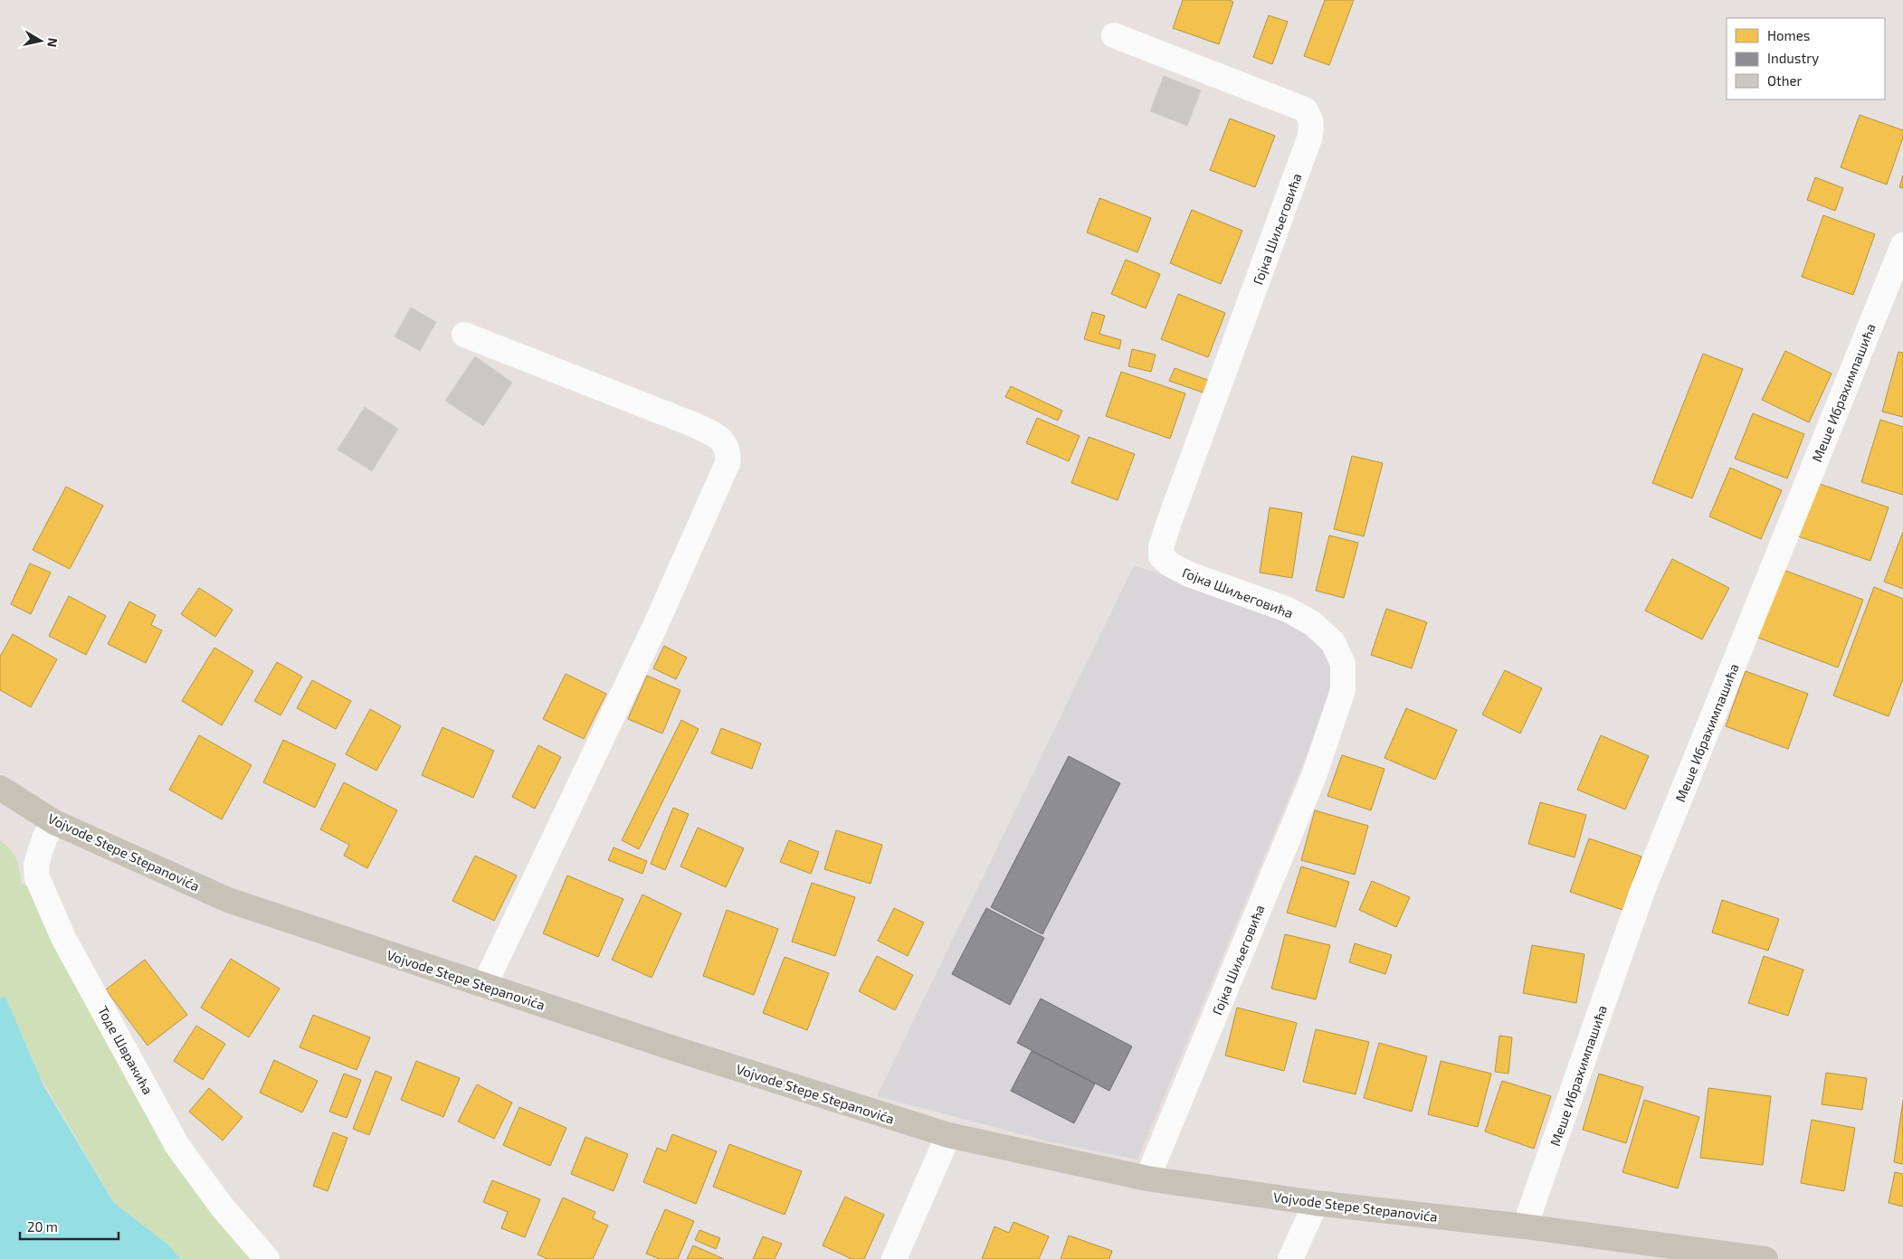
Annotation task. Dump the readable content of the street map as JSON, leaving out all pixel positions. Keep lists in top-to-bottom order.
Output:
{
  "streets": {
    "main road": ["Vojvode Stepe Stepanovića"],
    "street": ["Гојка Шиљеговића", "Меше Ибрахимпашића", "Тоде Швракића"]
  },
  "crossings": [
    ["Гојка Шиљеговића", "Vojvode Stepe Stepanovića"],
    ["Меше Ибрахимпашића", "Vojvode Stepe Stepanovića"],
    ["Vojvode Stepe Stepanovića", "Тоде Швракића"]
  ],
  "legend": ["Homes", "Industry", "Other"],
  "scale_bar": "20 m",
  "north": "right"
}
